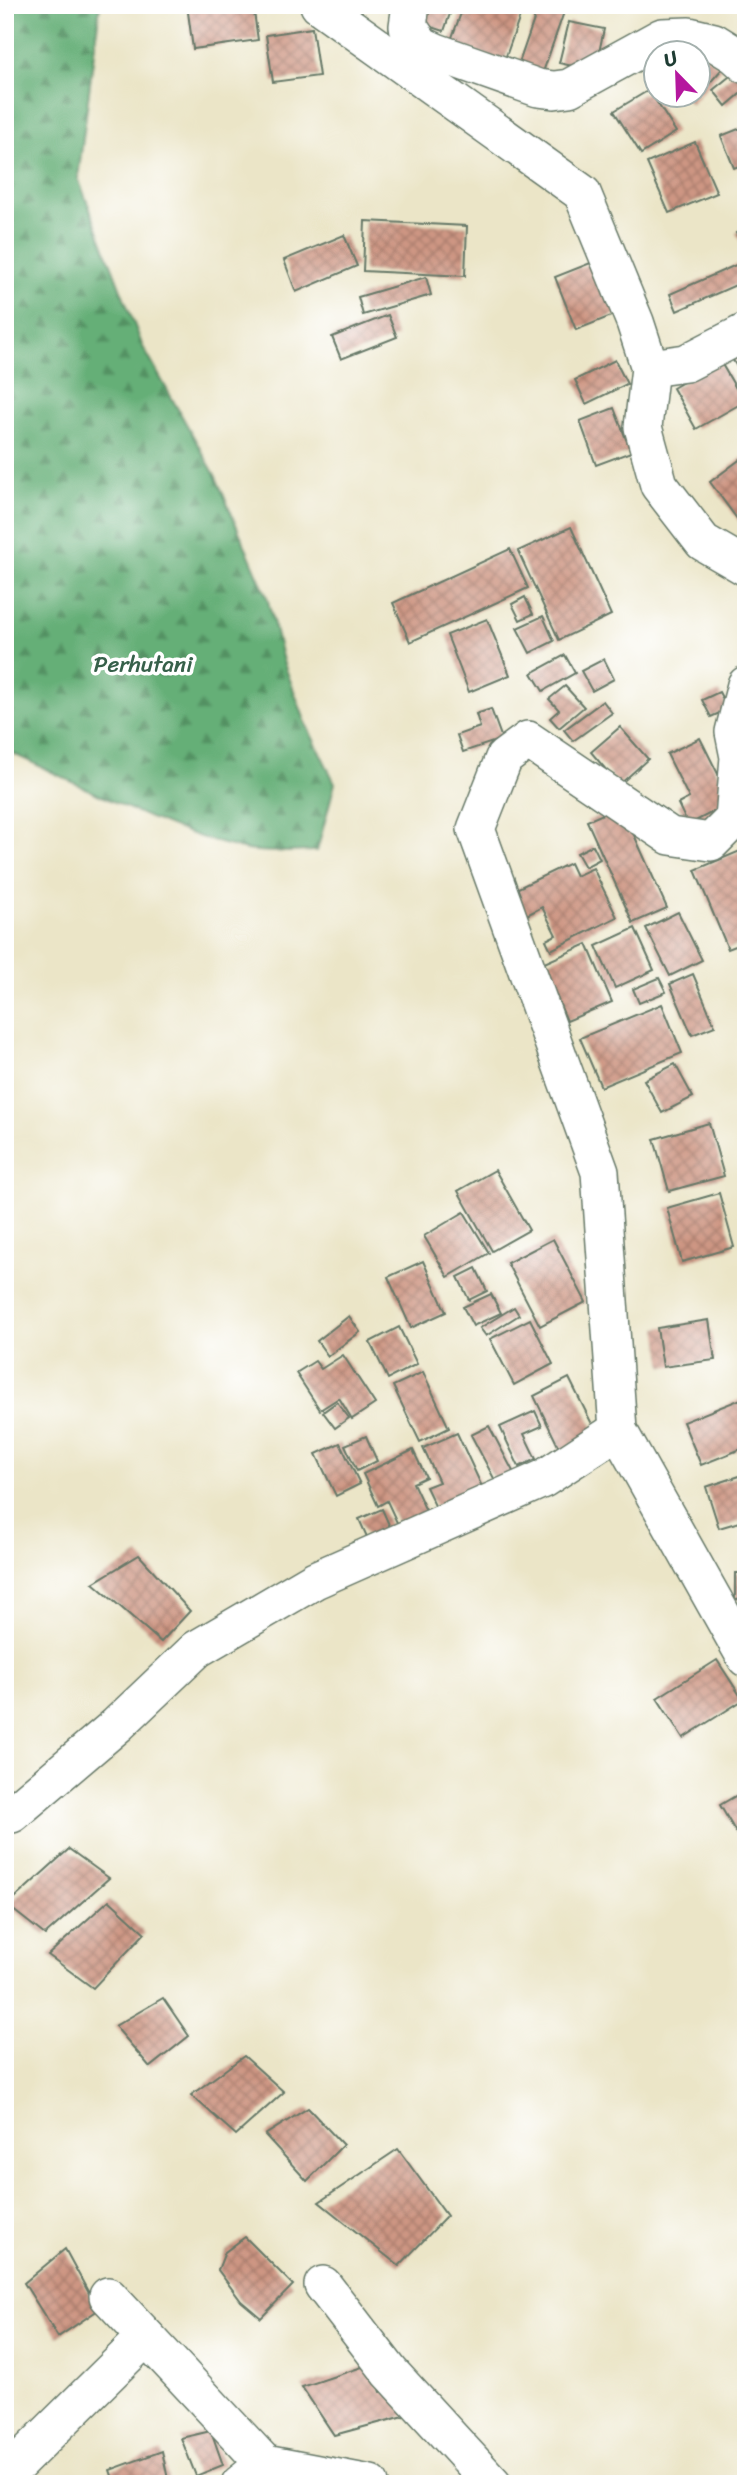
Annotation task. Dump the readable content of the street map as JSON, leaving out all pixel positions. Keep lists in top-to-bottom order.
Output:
{
  "parks": ["Perhutani"],
  "north": "top left"
}
